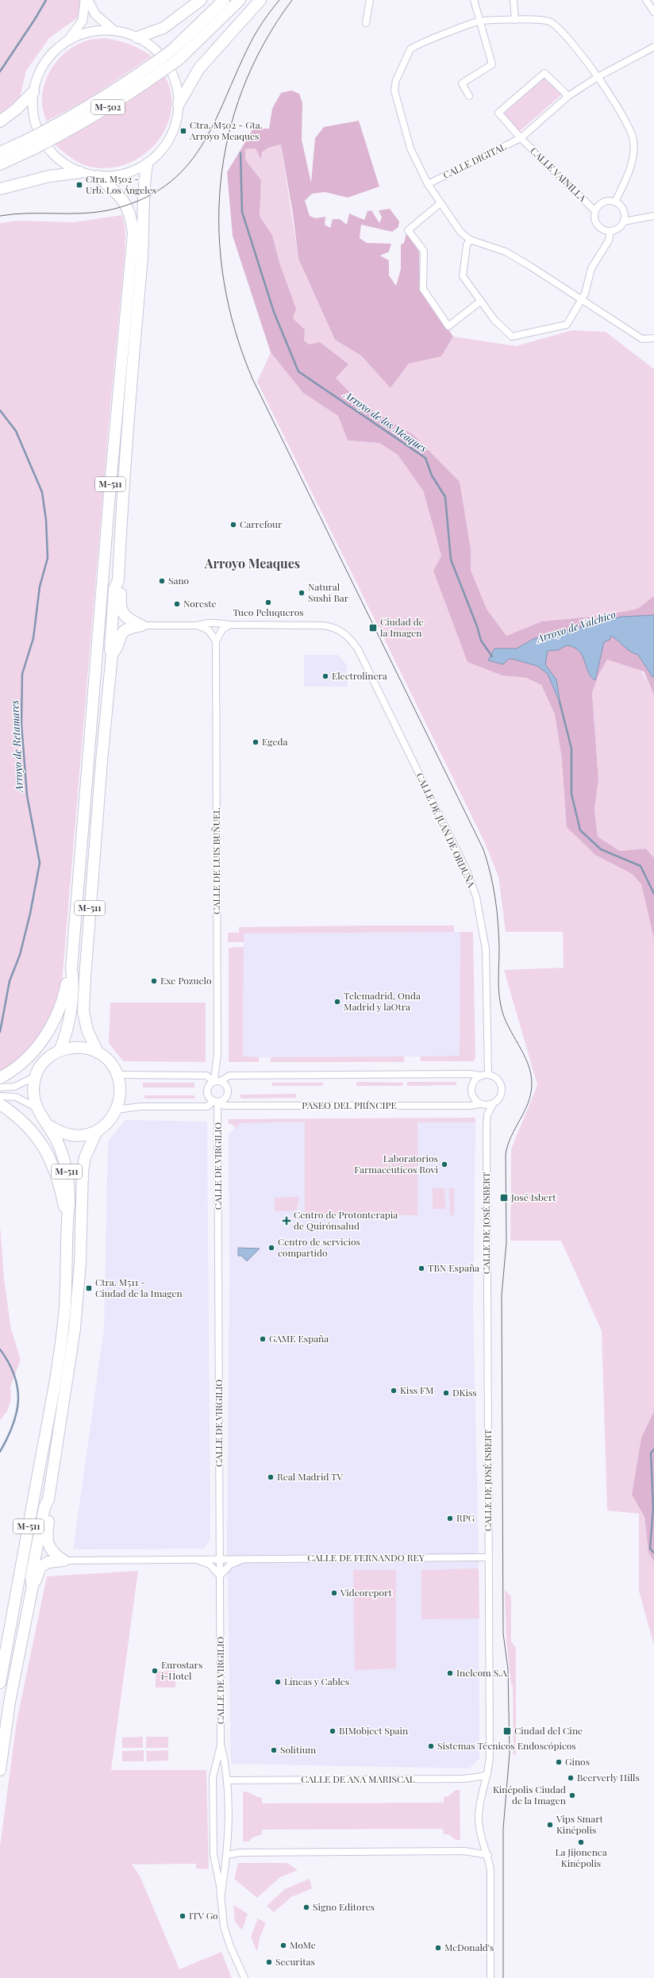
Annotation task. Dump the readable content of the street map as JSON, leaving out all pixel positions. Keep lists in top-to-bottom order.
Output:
{
  "streets": {
    "highway": ["M-502", "M-511"],
    "street": [
      "CALLE DIGITAL",
      "CALLE VAINILLA",
      "CALLE DE JUAN DE ORDUÑA",
      "CALLE DE LUIS BUÑUEL",
      "PASEO DEL PRÍNCIPE",
      "CALLE DE VIRGILIO",
      "CALLE DE JOSÉ ISBERT",
      "CALLE DE FERNANDO REY",
      "CALLE DE ANA MARISCAL"
    ]
  },
  "crossings": [
    ["CALLE DIGITAL", "CALLE VAINILLA"],
    ["M-511", "CALLE DE FERNANDO REY"],
    ["CALLE DE JUAN DE ORDUÑA", "PASEO DEL PRÍNCIPE"],
    ["CALLE DE JUAN DE ORDUÑA", "CALLE DE JOSÉ ISBERT"],
    ["CALLE DE LUIS BUÑUEL", "PASEO DEL PRÍNCIPE"],
    ["CALLE DE LUIS BUÑUEL", "CALLE DE VIRGILIO"],
    ["PASEO DEL PRÍNCIPE", "CALLE DE VIRGILIO"],
    ["PASEO DEL PRÍNCIPE", "CALLE DE JOSÉ ISBERT"],
    ["CALLE DE VIRGILIO", "CALLE DE FERNANDO REY"],
    ["CALLE DE VIRGILIO", "CALLE DE ANA MARISCAL"],
    ["CALLE DE JOSÉ ISBERT", "CALLE DE FERNANDO REY"],
    ["CALLE DE JOSÉ ISBERT", "CALLE DE ANA MARISCAL"]
  ],
  "districts": ["Arroyo Meaques"],
  "water": ["Arroyo de los Meaques", "Arroyo de Valchico", "Arroyo de Retamares"],
  "places": {
    "transit": [
      "Ctra. M502 - Gta. Arroyo Meaques",
      "Ctra. M502 - Urb. Los Ángeles",
      "Ciudad de la Imagen",
      "José Isbert",
      "Ctra. M511 - Ciudad de la Imagen",
      "Ciudad del Cine"
    ],
    "other": [
      "Carrefour",
      "Sano",
      "Natural Sushi Bar",
      "Tuco Peluqueros",
      "Noreste",
      "Electrolinera",
      "Egeda",
      "Exe Pozuelo",
      "Telemadrid, Onda Madrid y laOtra",
      "Laboratorios Farmacéuticos Rovi",
      "Centro de servicios compartido",
      "TBN España",
      "GAME España",
      "Kiss FM",
      "DKiss",
      "Real Madrid TV",
      "RPG",
      "Videoreport",
      "Eurostars i-Hotel",
      "Inelcom S.A.",
      "Líneas y Cables",
      "BIMobject Spain",
      "Sistemas Técnicos Endoscópicos",
      "Solitium",
      "Ginos",
      "Beerverly Hills",
      "Kinépolis Ciudad de la Imagen",
      "Vips Smart Kinépolis",
      "La Jijonenca Kinépolis",
      "Signo Editores",
      "ITV Go",
      "MoMe",
      "McDonald's",
      "Securitas"
    ],
    "health": ["Centro de Protonterapia de Quirónsalud"]
  }
}
